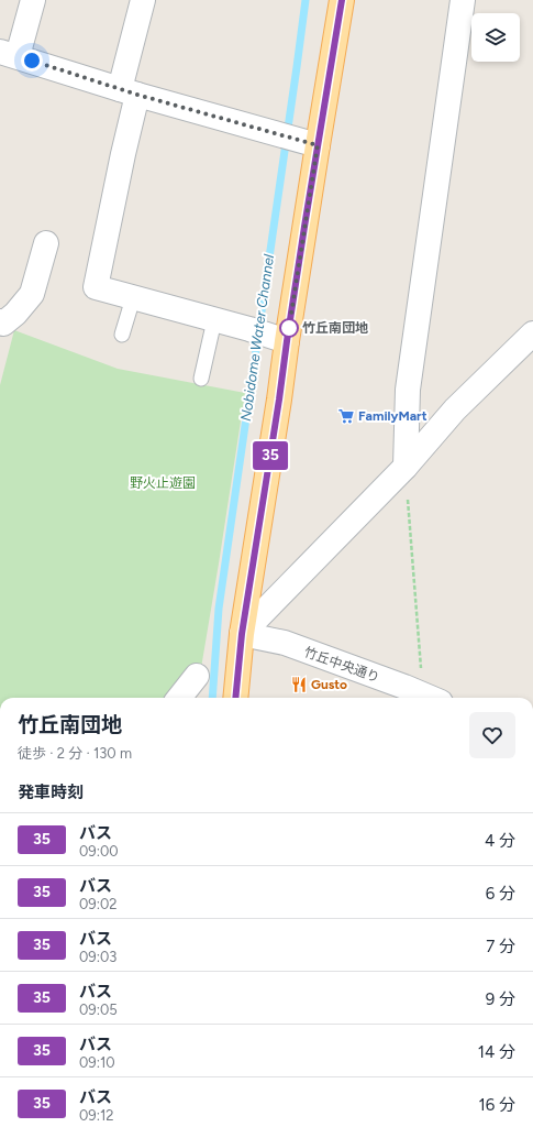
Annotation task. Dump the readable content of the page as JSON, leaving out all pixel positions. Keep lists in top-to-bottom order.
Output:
{
  "streets": {
    "street": ["竹丘中央通り"]
  },
  "water": ["Nobidome Water Channel"],
  "parks": ["野火止遊園"],
  "places": {
    "other": ["竹丘南団地"],
    "supermarket": ["FamilyMart"],
    "restaurant": ["Gusto"]
  },
  "lines": ["bus line 35"],
  "page": {
    "on_map": "35",
    "heading": [
      ["竹丘南団地", "徒歩 · 2 分 · 130 m"],
      "発車時刻"
    ],
    "list": [
      {
        "mark": "35",
        "name": "バス",
        "note": "09:00",
        "value": "4 分"
      },
      {
        "mark": "35",
        "name": "バス",
        "note": "09:02",
        "value": "6 分"
      },
      {
        "mark": "35",
        "name": "バス",
        "note": "09:03",
        "value": "7 分"
      },
      {
        "mark": "35",
        "name": "バス",
        "note": "09:05",
        "value": "9 分"
      },
      {
        "mark": "35",
        "name": "バス",
        "note": "09:10",
        "value": "14 分"
      },
      {
        "mark": "35",
        "name": "バス",
        "note": "09:12",
        "value": "16 分"
      }
    ]
  }
}
